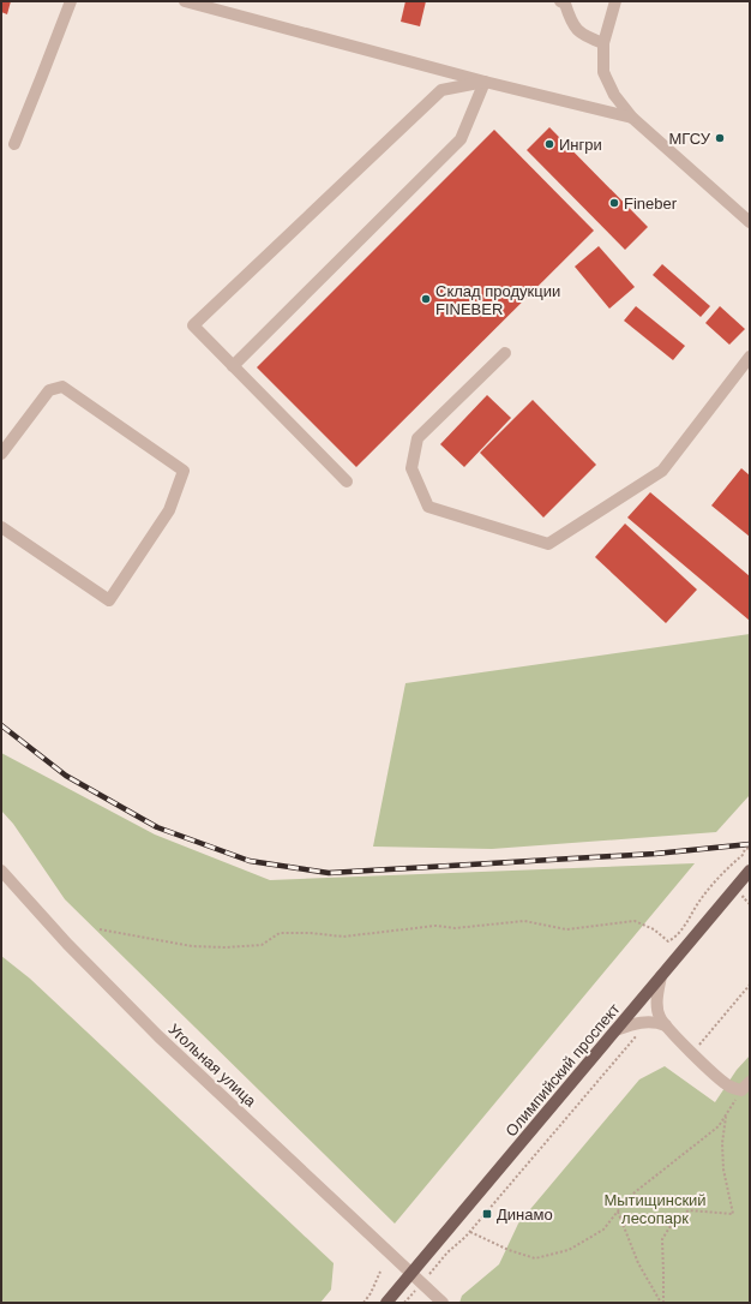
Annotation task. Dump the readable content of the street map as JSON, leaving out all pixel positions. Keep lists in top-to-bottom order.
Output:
{
  "streets": {
    "main road": ["Олимпийский проспект"],
    "street": ["Угольная улица"]
  },
  "crossings": [
    ["Угольная улица", "Олимпийский проспект"]
  ],
  "parks": ["Мытищинский лесопарк"],
  "places": {
    "other": [
      "МГСУ",
      "Ингри",
      "Fineber",
      "Склад продукции FINEBER"
    ],
    "transit": ["Динамо"]
  }
}
